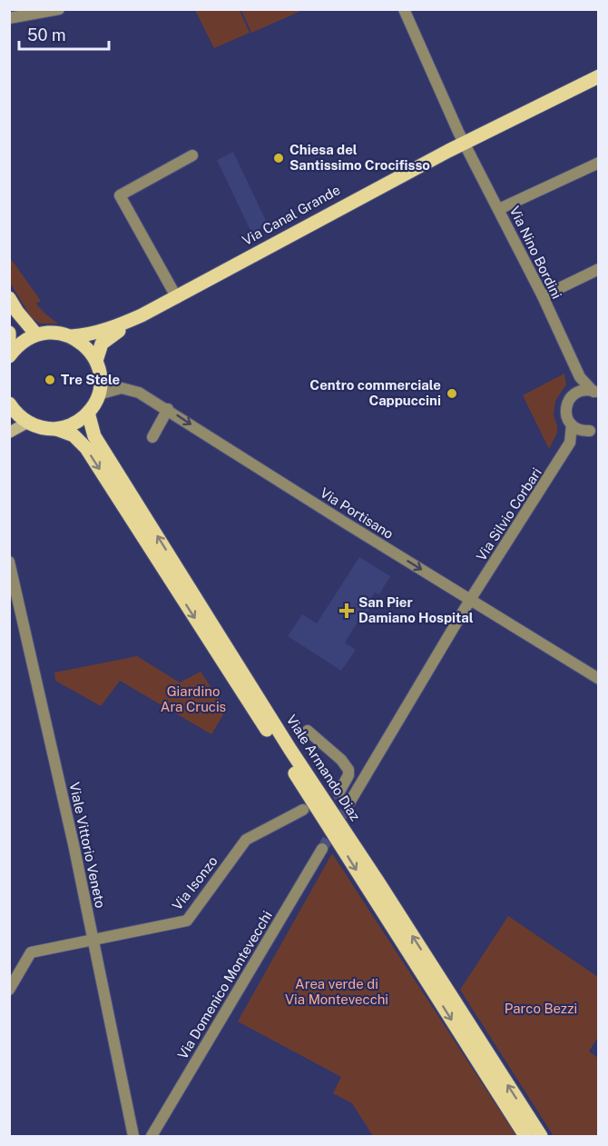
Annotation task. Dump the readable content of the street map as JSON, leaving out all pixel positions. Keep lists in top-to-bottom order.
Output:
{
  "streets": {
    "main road": ["Via Canal Grande", "Viale Armando Diaz"],
    "street": [
      "Via Nino Bordini",
      "Via Portisano",
      "Via Silvio Corbari",
      "Viale Vittorio Veneto",
      "Via Isonzo",
      "Via Domenico Montevecchi"
    ]
  },
  "crossings": [
    ["Via Canal Grande", "Via Nino Bordini"],
    ["Via Portisano", "Via Silvio Corbari"],
    ["Viale Vittorio Veneto", "Via Isonzo"]
  ],
  "one_way": ["Via Portisano"],
  "parks": ["Giardino Ara Crucis", "Area verde di Via Montevecchi", "Parco Bezzi"],
  "places": {
    "other": ["Chiesa del Santissimo Crocifisso", "Tre Stele", "Centro commerciale Cappuccini"],
    "health": ["San Pier Damiano Hospital"]
  },
  "scale_bar": "50 m"
}
